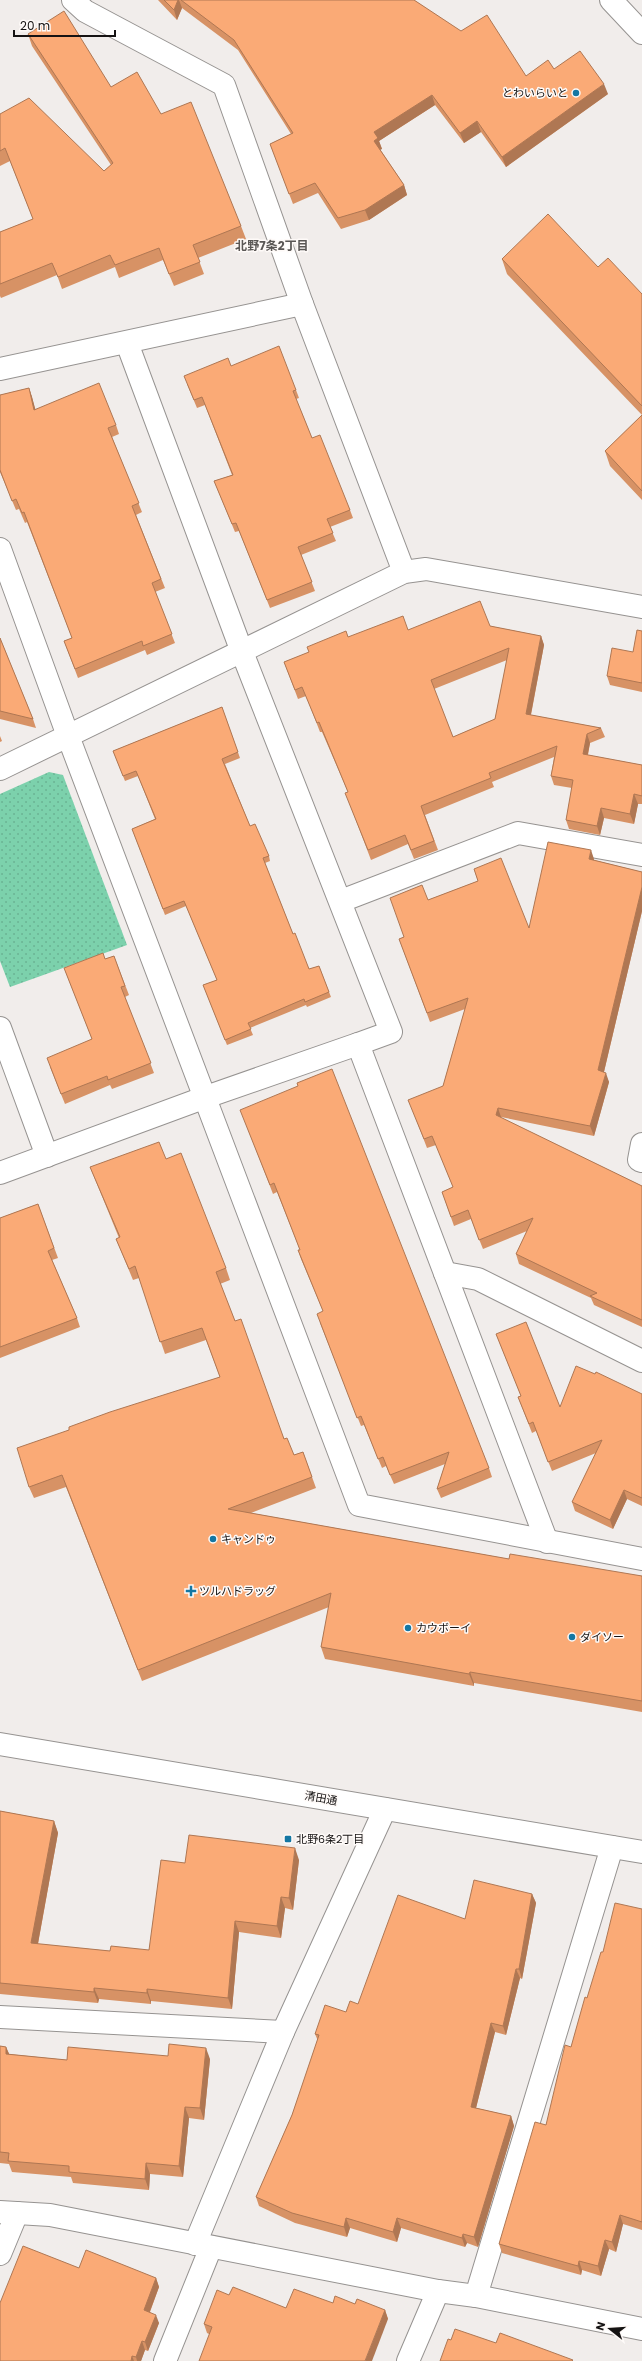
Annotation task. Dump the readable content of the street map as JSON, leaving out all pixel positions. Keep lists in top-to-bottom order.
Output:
{
  "streets": {
    "street": ["清田通"]
  },
  "districts": ["北野7条2丁目"],
  "places": {
    "other": [
      "とわいらいと",
      "キャンドゥ",
      "カウボーイ",
      "ダイソー"
    ],
    "health": ["ツルハドラッグ"],
    "transit": ["北野6条2丁目"]
  },
  "scale_bar": "20 m",
  "north": "left"
}
